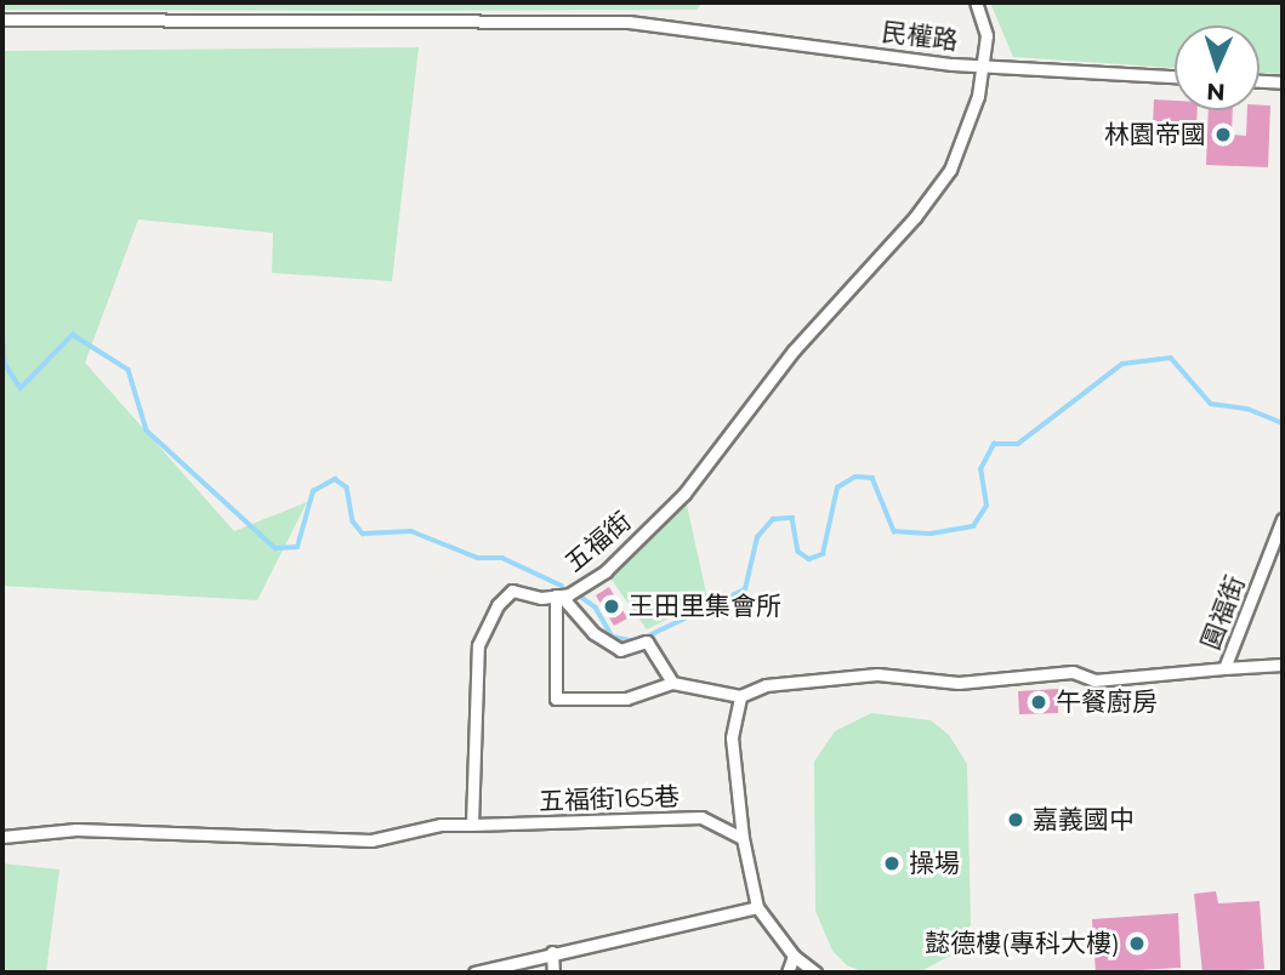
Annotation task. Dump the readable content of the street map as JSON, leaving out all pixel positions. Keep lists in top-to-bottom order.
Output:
{
  "streets": {
    "street": [
      "民權路",
      "五福街",
      "圓福街",
      "五福街165巷"
    ]
  },
  "crossings": [
    ["民權路", "五福街"],
    ["五福街", "五福街165巷"]
  ],
  "places": [
    "林園帝國",
    "王田里集會所",
    "午餐廚房",
    "嘉義國中",
    "操場",
    "懿德樓(專科大樓)"
  ],
  "north": "bottom"
}
